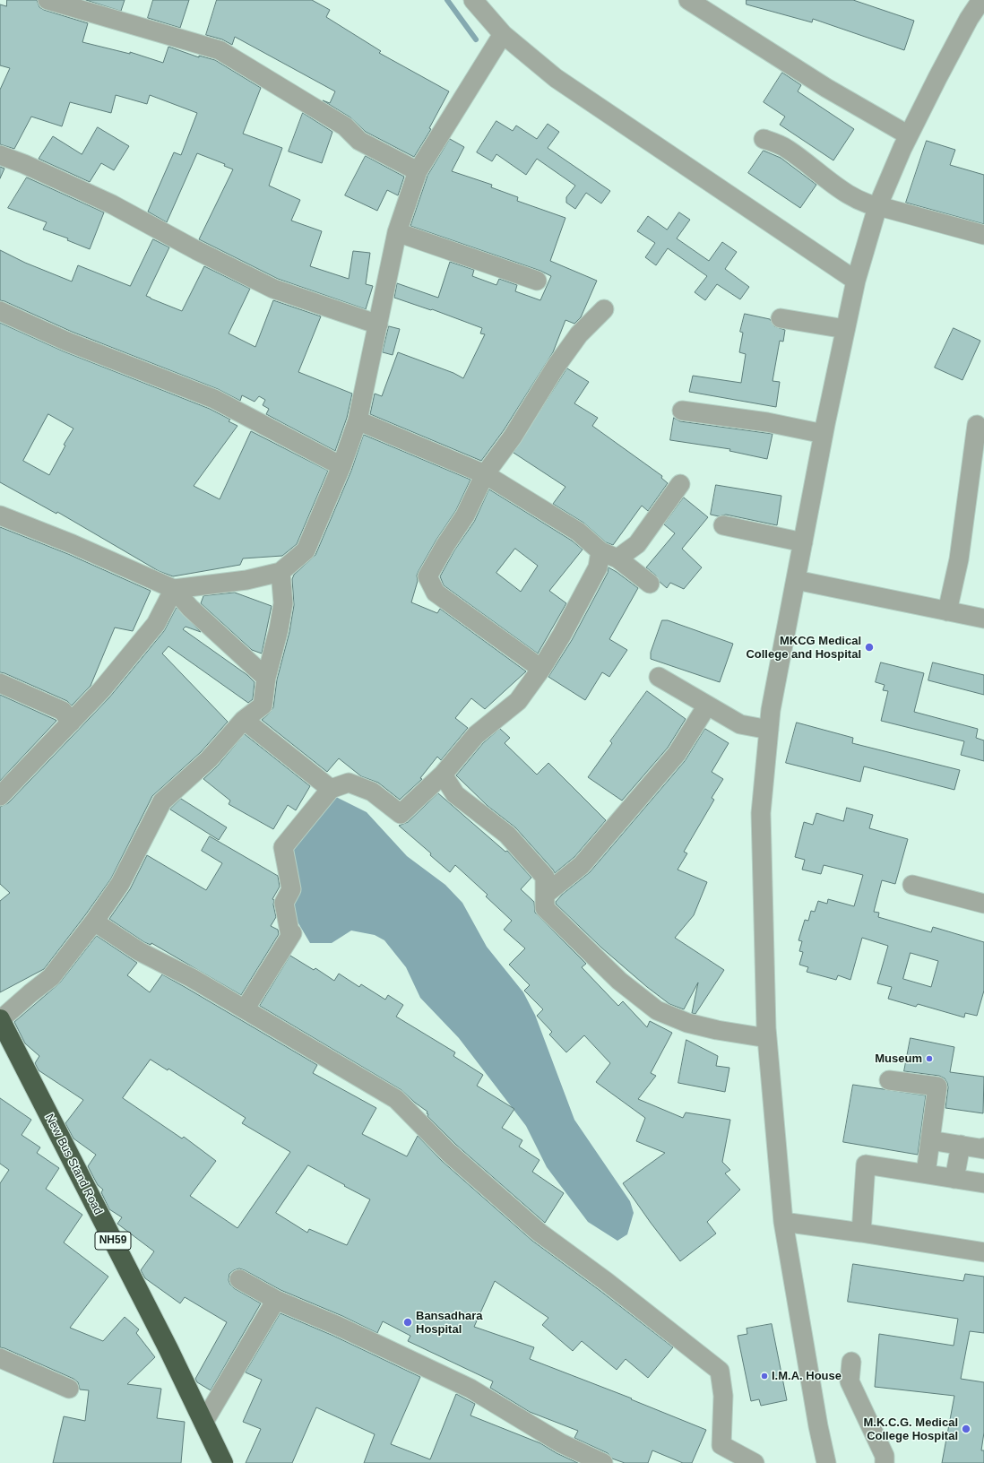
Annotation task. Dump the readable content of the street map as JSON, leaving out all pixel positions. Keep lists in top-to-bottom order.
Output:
{
  "streets": {
    "highway": ["New Bus Stand Road", "NH59"]
  },
  "places": [
    "MKCG Medical College and Hospital",
    "Museum",
    "Bansadhara Hospital",
    "I.M.A. House",
    "M.K.C.G. Medical College Hospital"
  ]
}
